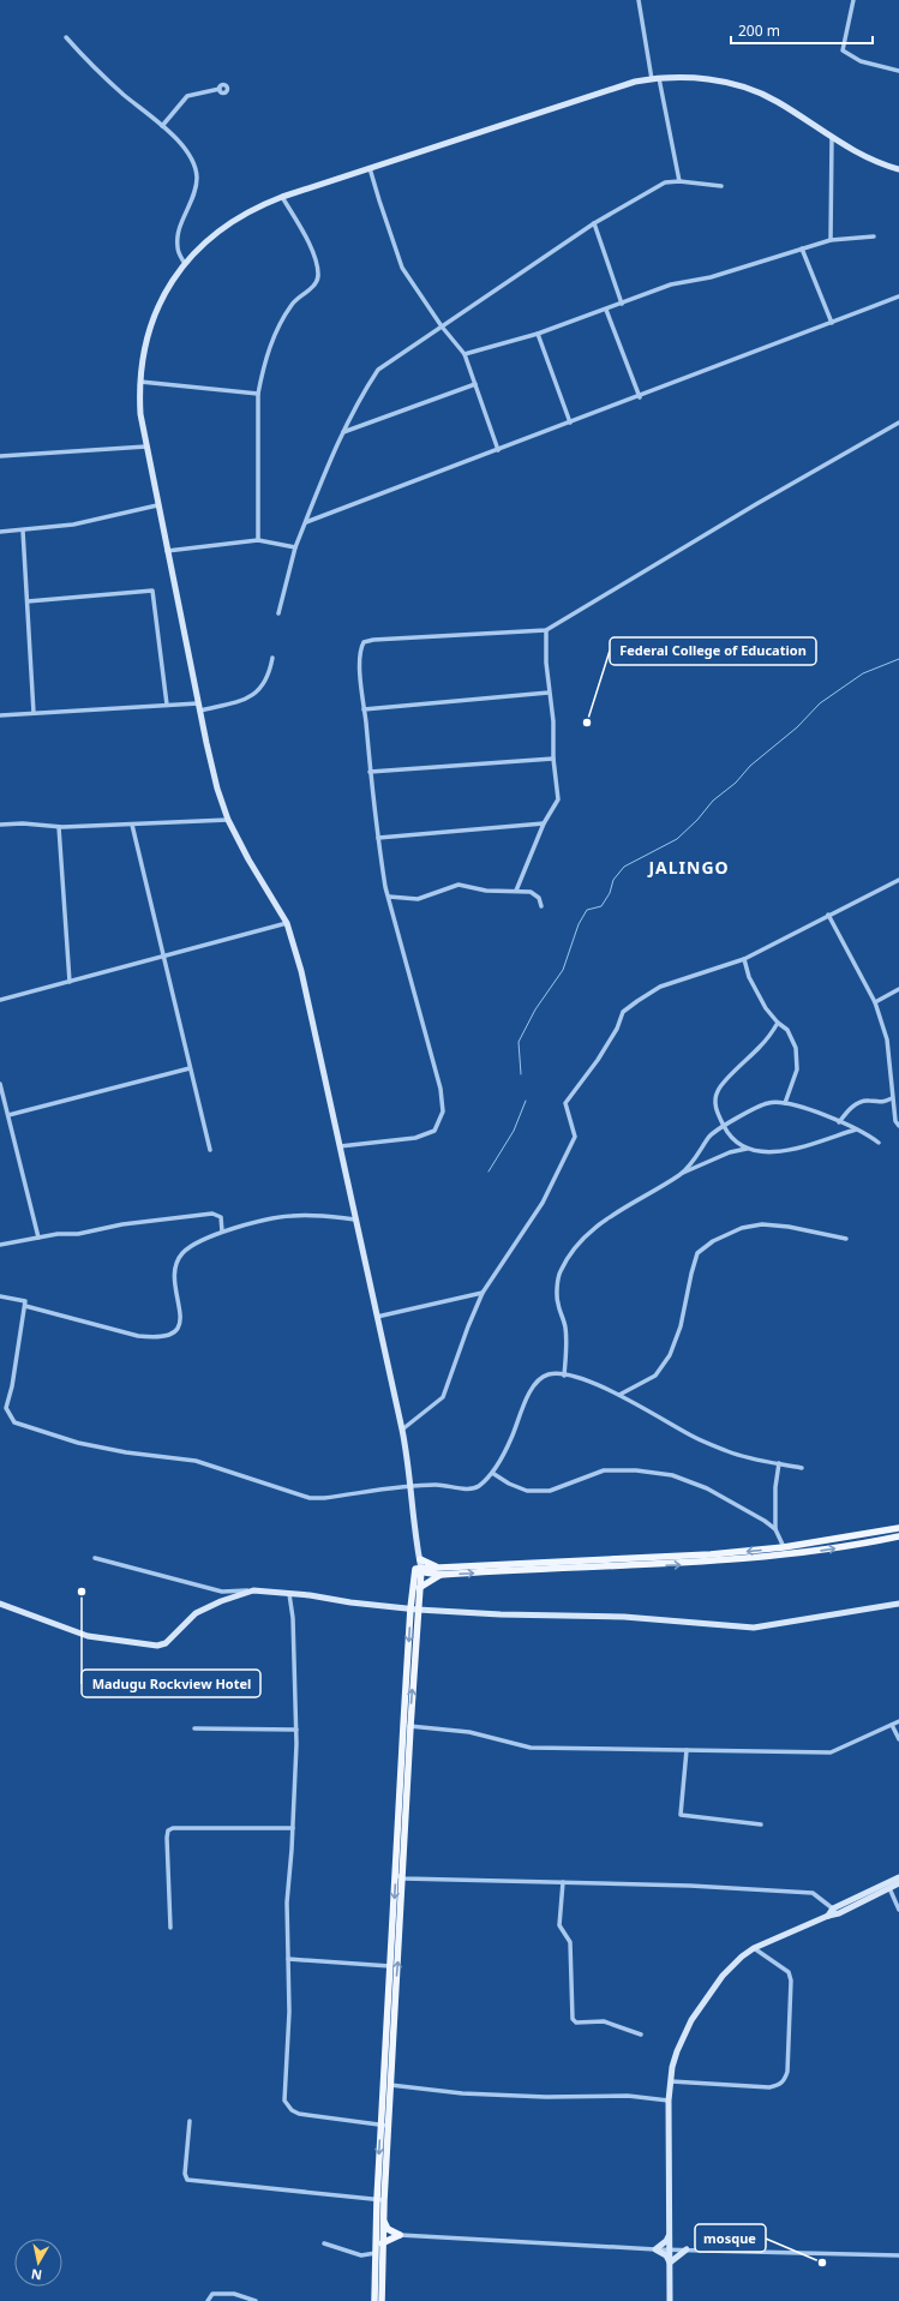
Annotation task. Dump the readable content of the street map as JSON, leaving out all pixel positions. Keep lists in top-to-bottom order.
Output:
{
  "districts": ["JALINGO"],
  "places": ["Federal College of Education", "Madugu Rockview Hotel", "mosque"],
  "scale_bar": "200 m",
  "north": "bottom"
}
